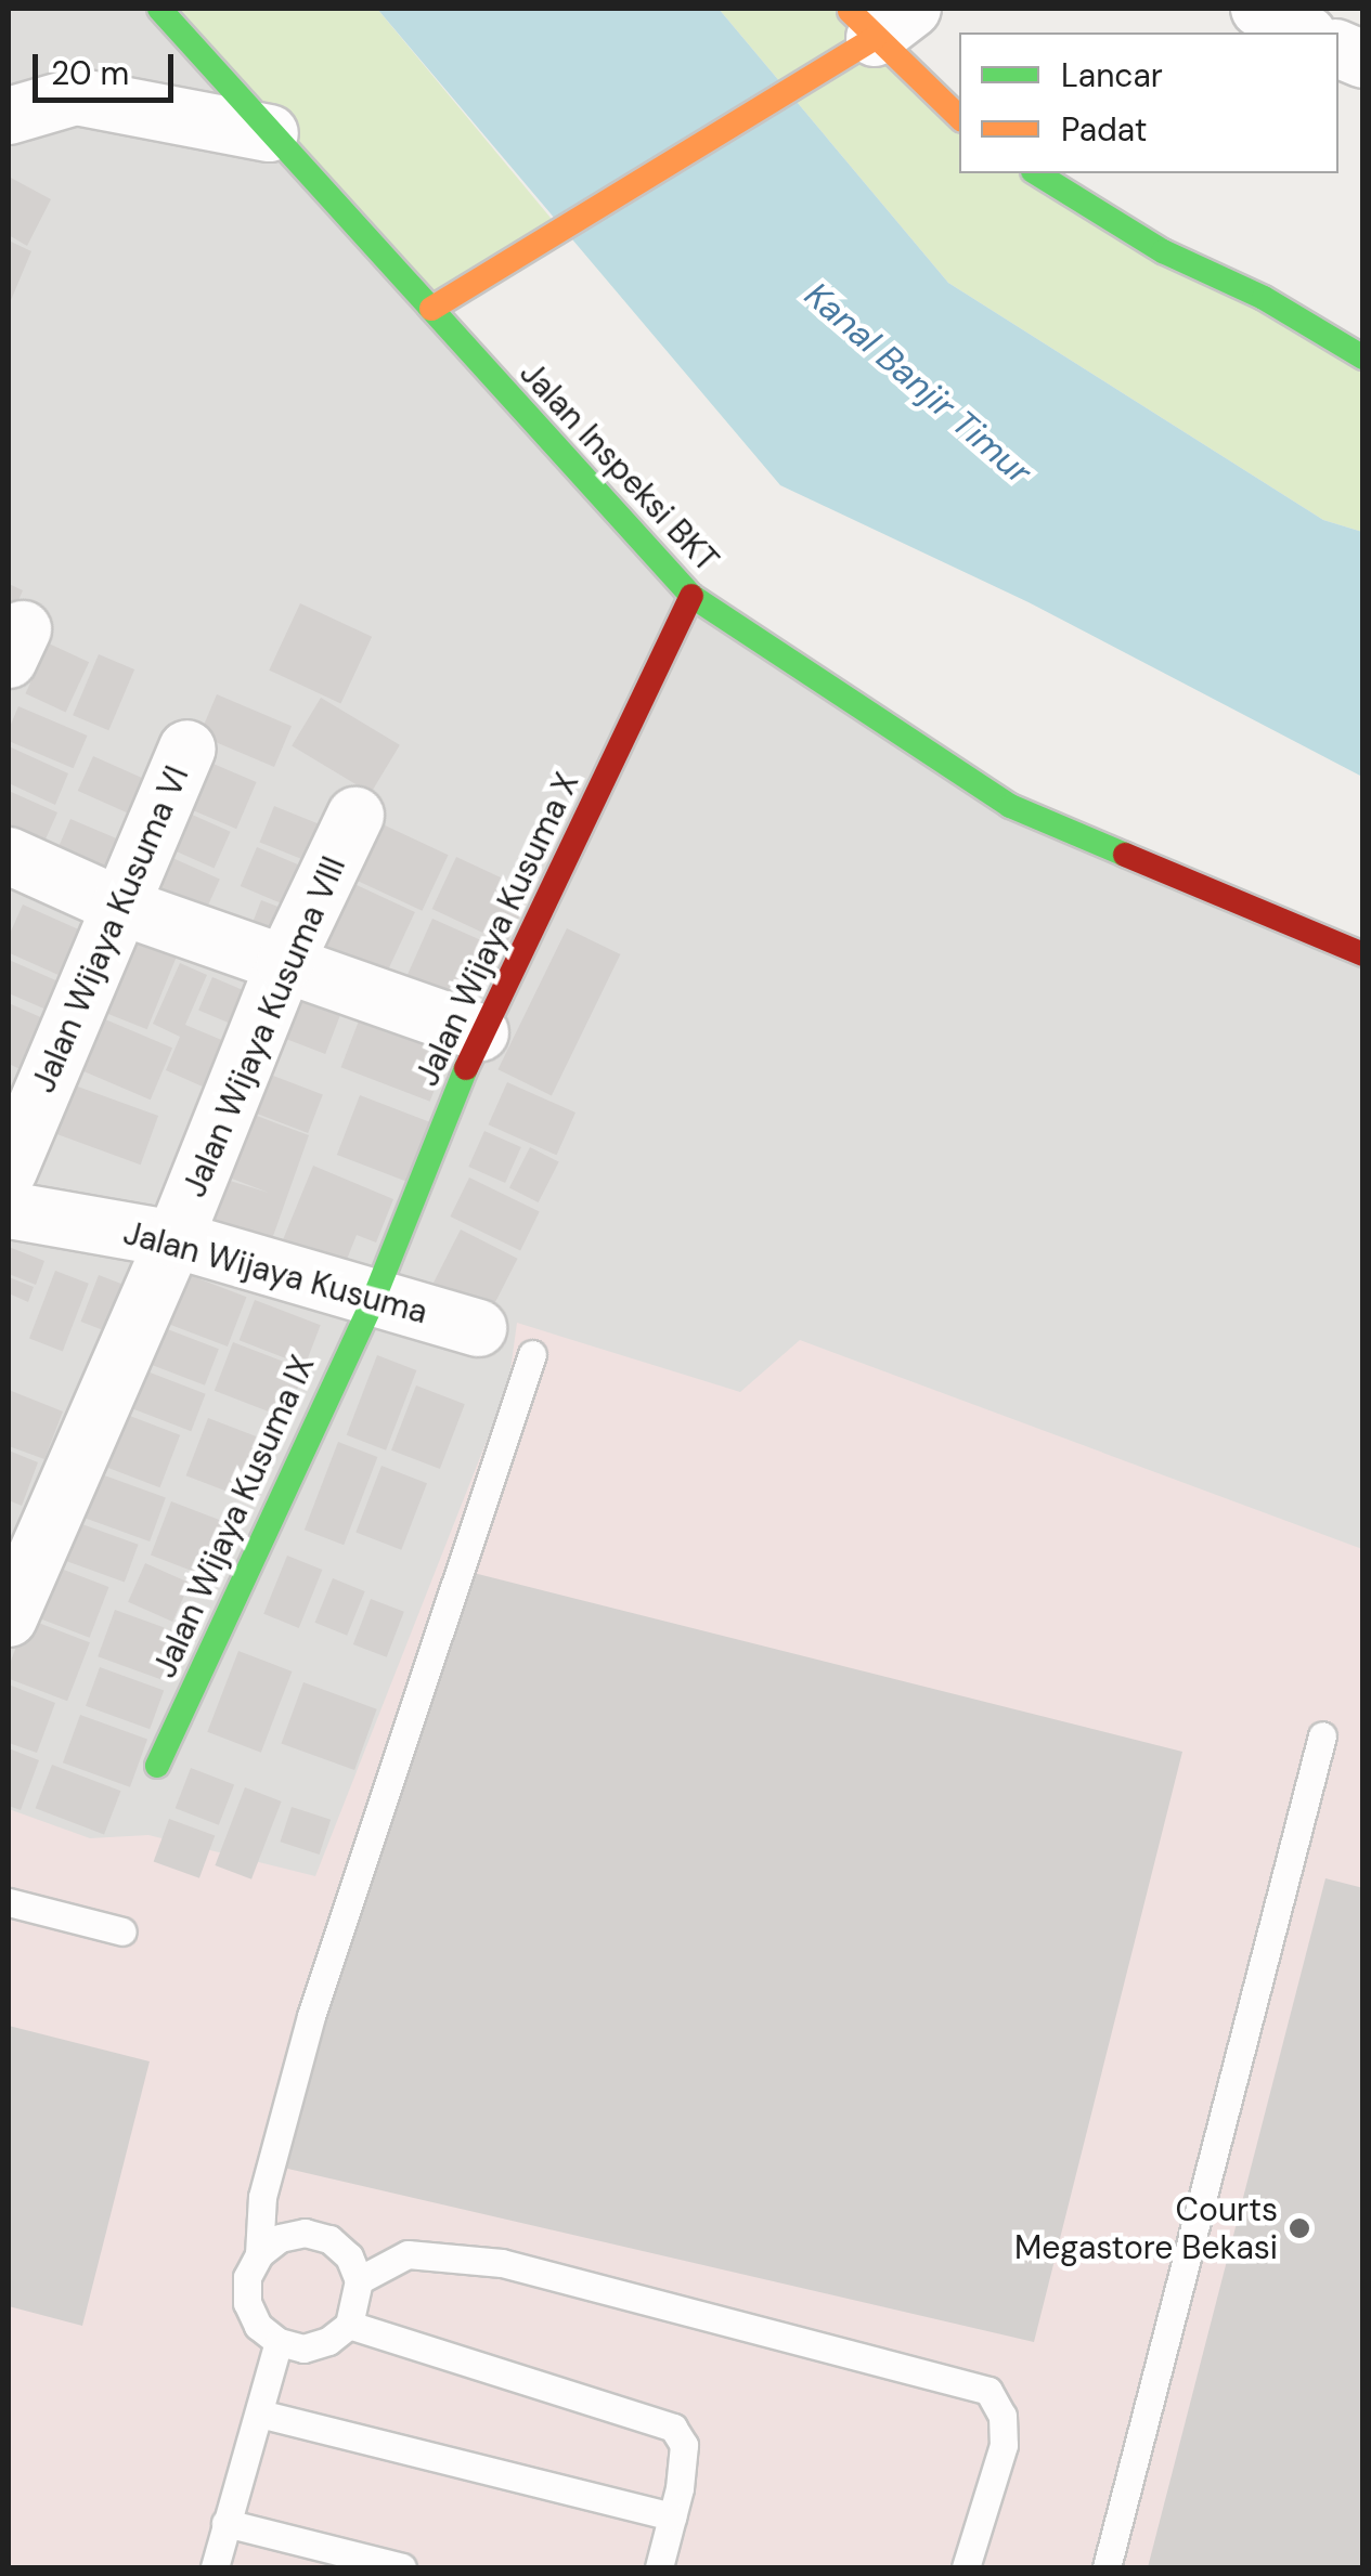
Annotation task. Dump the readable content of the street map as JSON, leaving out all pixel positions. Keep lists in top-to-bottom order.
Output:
{
  "streets": {
    "street": [
      "Jalan Inspeksi BKT",
      "Jalan Wijaya Kusuma VI",
      "Jalan Wijaya Kusuma X",
      "Jalan Wijaya Kusuma VIII",
      "Jalan Wijaya Kusuma",
      "Jalan Wijaya Kusuma IX"
    ]
  },
  "crossings": [
    ["Jalan Inspeksi BKT", "Jalan Wijaya Kusuma X"],
    ["Jalan Wijaya Kusuma X", "Jalan Wijaya Kusuma"],
    ["Jalan Wijaya Kusuma X", "Jalan Wijaya Kusuma IX"],
    ["Jalan Wijaya Kusuma VIII", "Jalan Wijaya Kusuma"],
    ["Jalan Wijaya Kusuma", "Jalan Wijaya Kusuma IX"]
  ],
  "water": ["Kanal Banjir Timur"],
  "places": ["Courts Megastore Bekasi"],
  "legend": ["Lancar", "Padat"],
  "scale_bar": "20 m"
}
